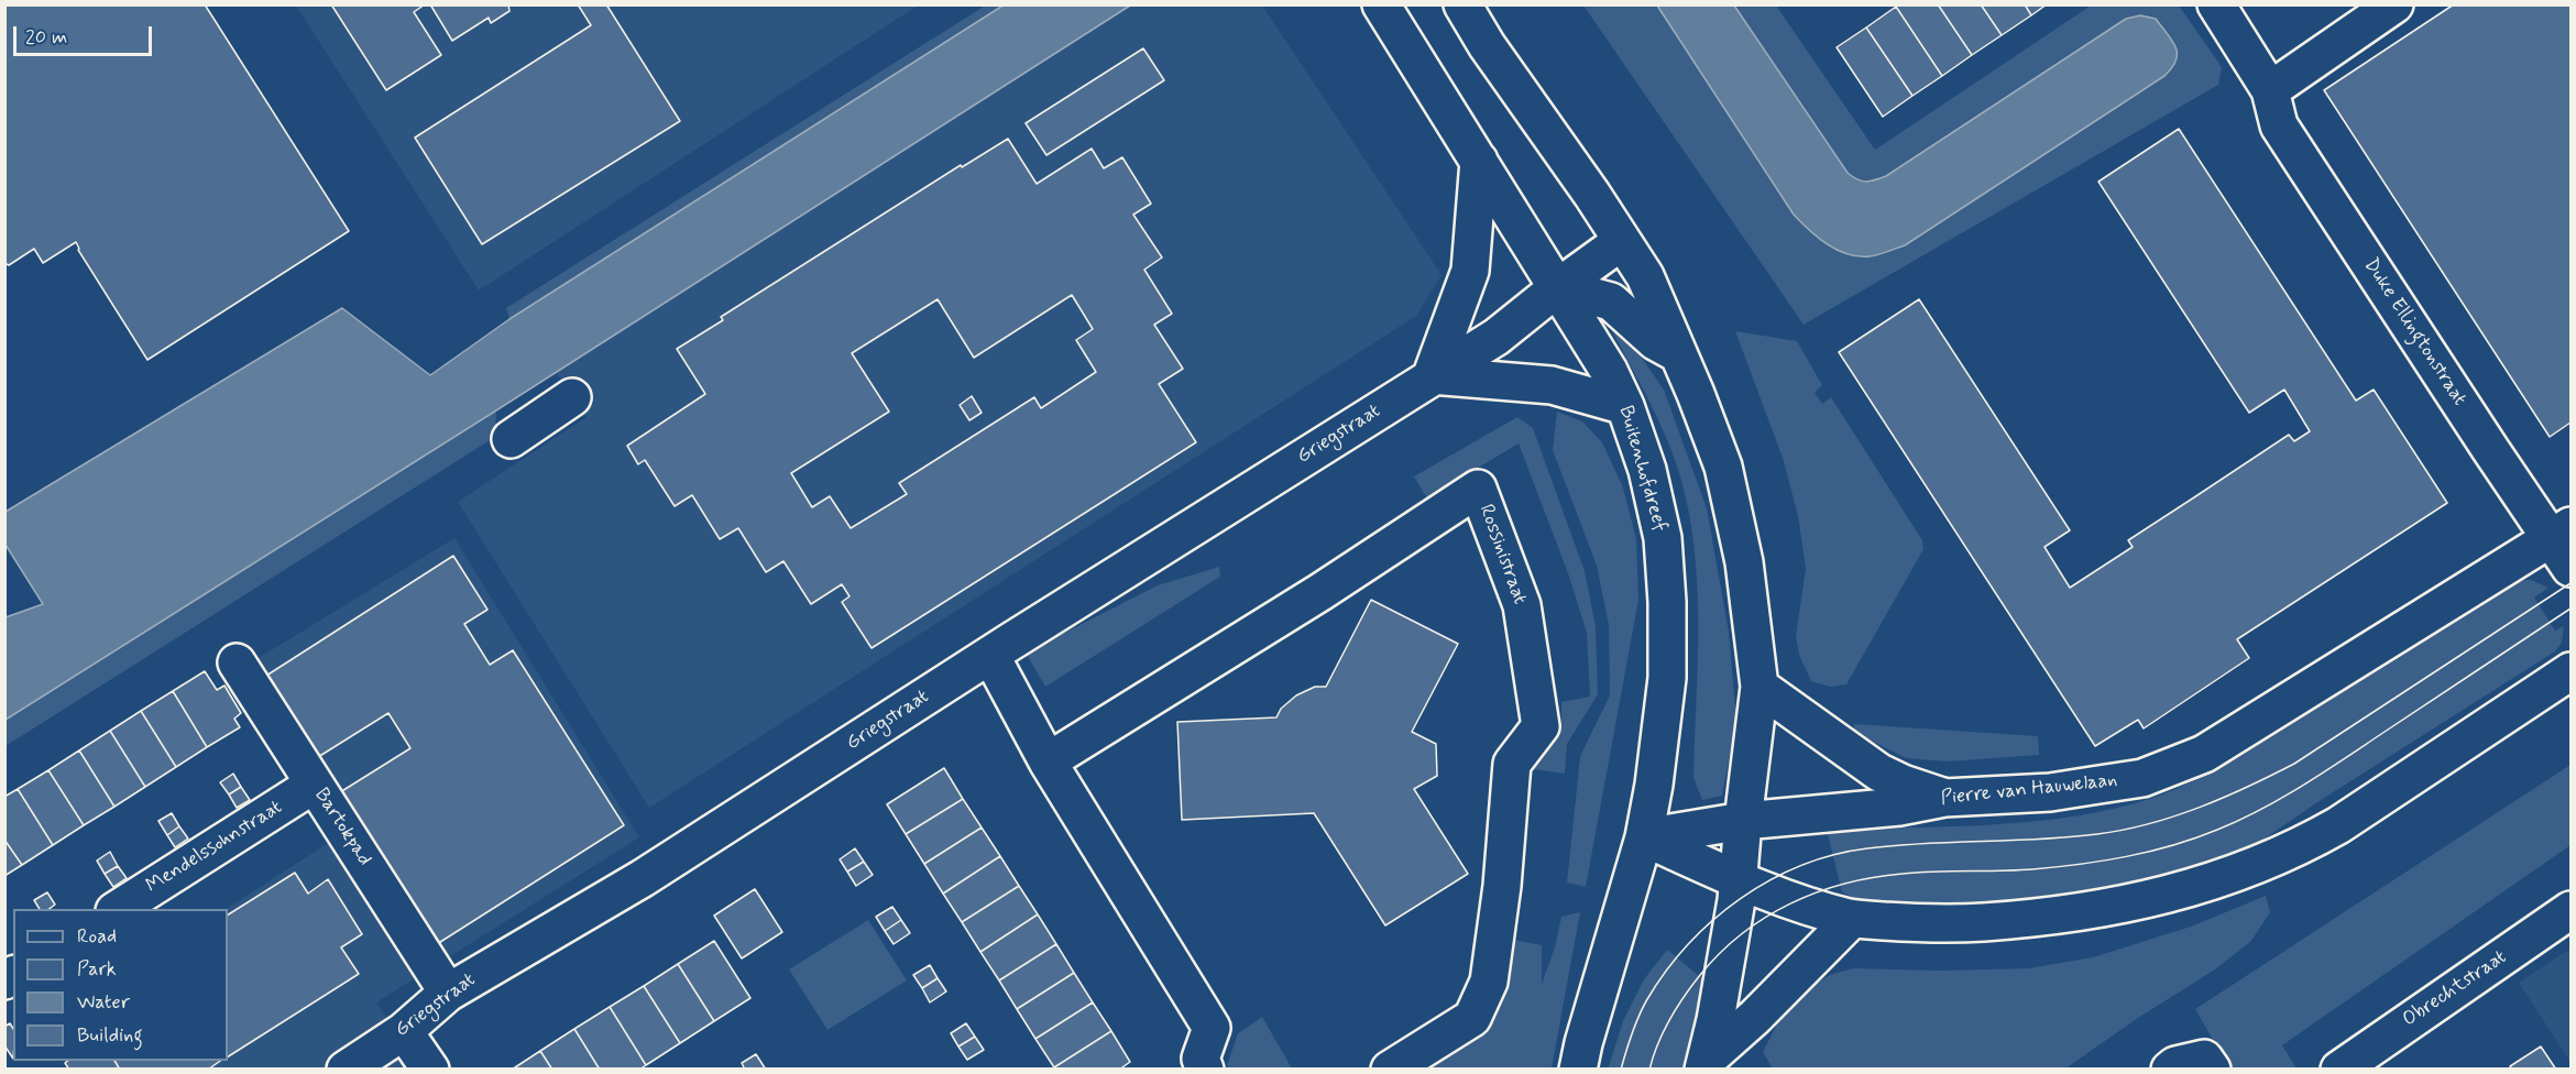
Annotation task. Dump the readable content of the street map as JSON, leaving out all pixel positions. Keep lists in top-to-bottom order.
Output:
{
  "streets": {
    "street": [
      "Duke Ellingtonstraat",
      "Griegstraat",
      "Buitenhofdreef",
      "Rossinistraat",
      "Pierre van Hauwelaan",
      "Bartokpad",
      "Mendelssohnstraat",
      "Obrechtstraat"
    ]
  },
  "crossings": [
    ["Duke Ellingtonstraat", "Pierre van Hauwelaan"],
    ["Griegstraat", "Buitenhofdreef"],
    ["Griegstraat", "Bartokpad"],
    ["Buitenhofdreef", "Pierre van Hauwelaan"],
    ["Bartokpad", "Mendelssohnstraat"]
  ],
  "legend": [
    "Road",
    "Park",
    "Water",
    "Building"
  ],
  "scale_bar": "20 m"
}
